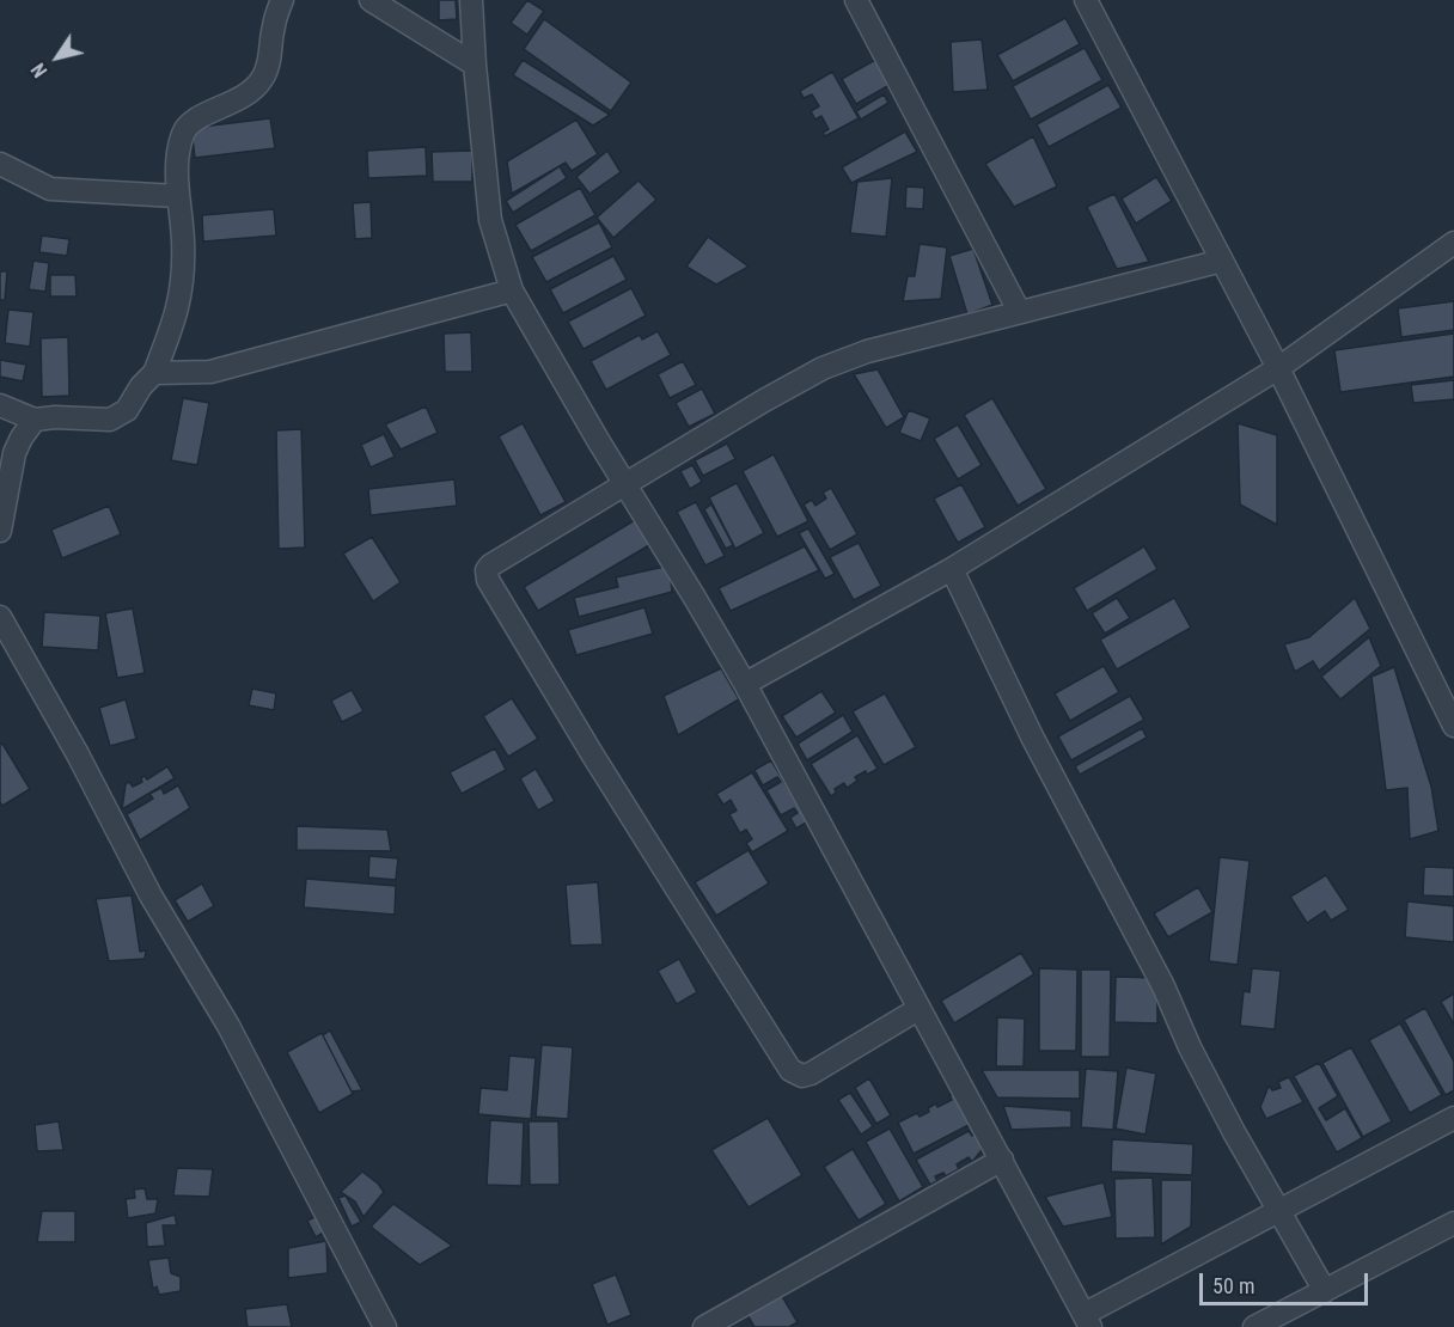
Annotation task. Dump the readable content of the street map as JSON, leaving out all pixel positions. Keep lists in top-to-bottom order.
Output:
{
  "scale_bar": "50 m",
  "north": "bottom left"
}
